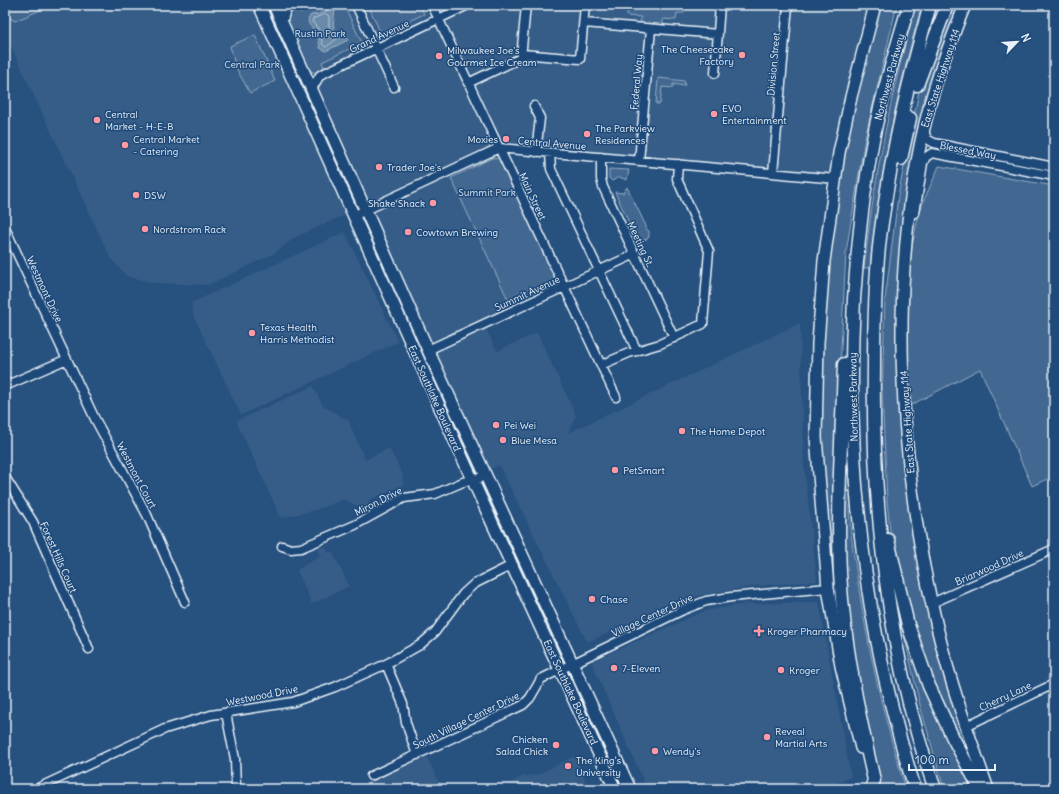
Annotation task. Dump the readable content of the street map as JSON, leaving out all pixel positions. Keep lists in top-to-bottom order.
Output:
{
  "streets": {
    "highway": ["Northwest Parkway"],
    "main road": ["East State Highway 114", "East Southlake Boulevard"],
    "street": [
      "Grand Avenue",
      "Division Street",
      "Federal Way",
      "Central Avenue",
      "Blessed Way",
      "Main Street",
      "Meeting St.",
      "Westmont Drive",
      "Summit Avenue",
      "Westmont Court",
      "Miron Drive",
      "Forest Hills Court",
      "Briarwood Drive",
      "Village Center Drive",
      "Westwood Drive",
      "Cherry Lane",
      "South Village Center Drive"
    ]
  },
  "crossings": [
    ["Grand Avenue", "Main Street"],
    ["Division Street", "Central Avenue"],
    ["East State Highway 114", "Blessed Way"],
    ["East State Highway 114", "Briarwood Drive"],
    ["East State Highway 114", "Cherry Lane"],
    ["Federal Way", "Central Avenue"],
    ["Central Avenue", "Main Street"],
    ["Central Avenue", "Meeting St."],
    ["Main Street", "Summit Avenue"],
    ["Meeting St.", "Summit Avenue"],
    ["Westmont Drive", "Westmont Court"],
    ["Summit Avenue", "East Southlake Boulevard"],
    ["East Southlake Boulevard", "Miron Drive"],
    ["East Southlake Boulevard", "Village Center Drive"],
    ["East Southlake Boulevard", "Westwood Drive"],
    ["East Southlake Boulevard", "South Village Center Drive"],
    ["Village Center Drive", "South Village Center Drive"]
  ],
  "parks": ["Rustin Park", "Central Park", "Summit Park"],
  "places": {
    "other": [
      "The Cheesecake Factory",
      "Milwaukee Joe's Gourmet Ice Cream",
      "EVO Entertainment",
      "Central Market - H-E-B",
      "The Parkview Residences",
      "Moxies",
      "Central Market - Catering",
      "Trader Joe's",
      "DSW",
      "Shake Shack",
      "Nordstrom Rack",
      "Cowtown Brewing",
      "Texas Health Harris Methodist",
      "Pei Wei",
      "The Home Depot",
      "Blue Mesa",
      "PetSmart",
      "Chase",
      "7-Eleven",
      "Kroger",
      "Reveal Martial Arts",
      "Chicken Salad Chick",
      "Wendy's",
      "The King’s University"
    ],
    "health": ["Kroger Pharmacy"]
  },
  "scale_bar": "100 m",
  "north": "top right"
}
